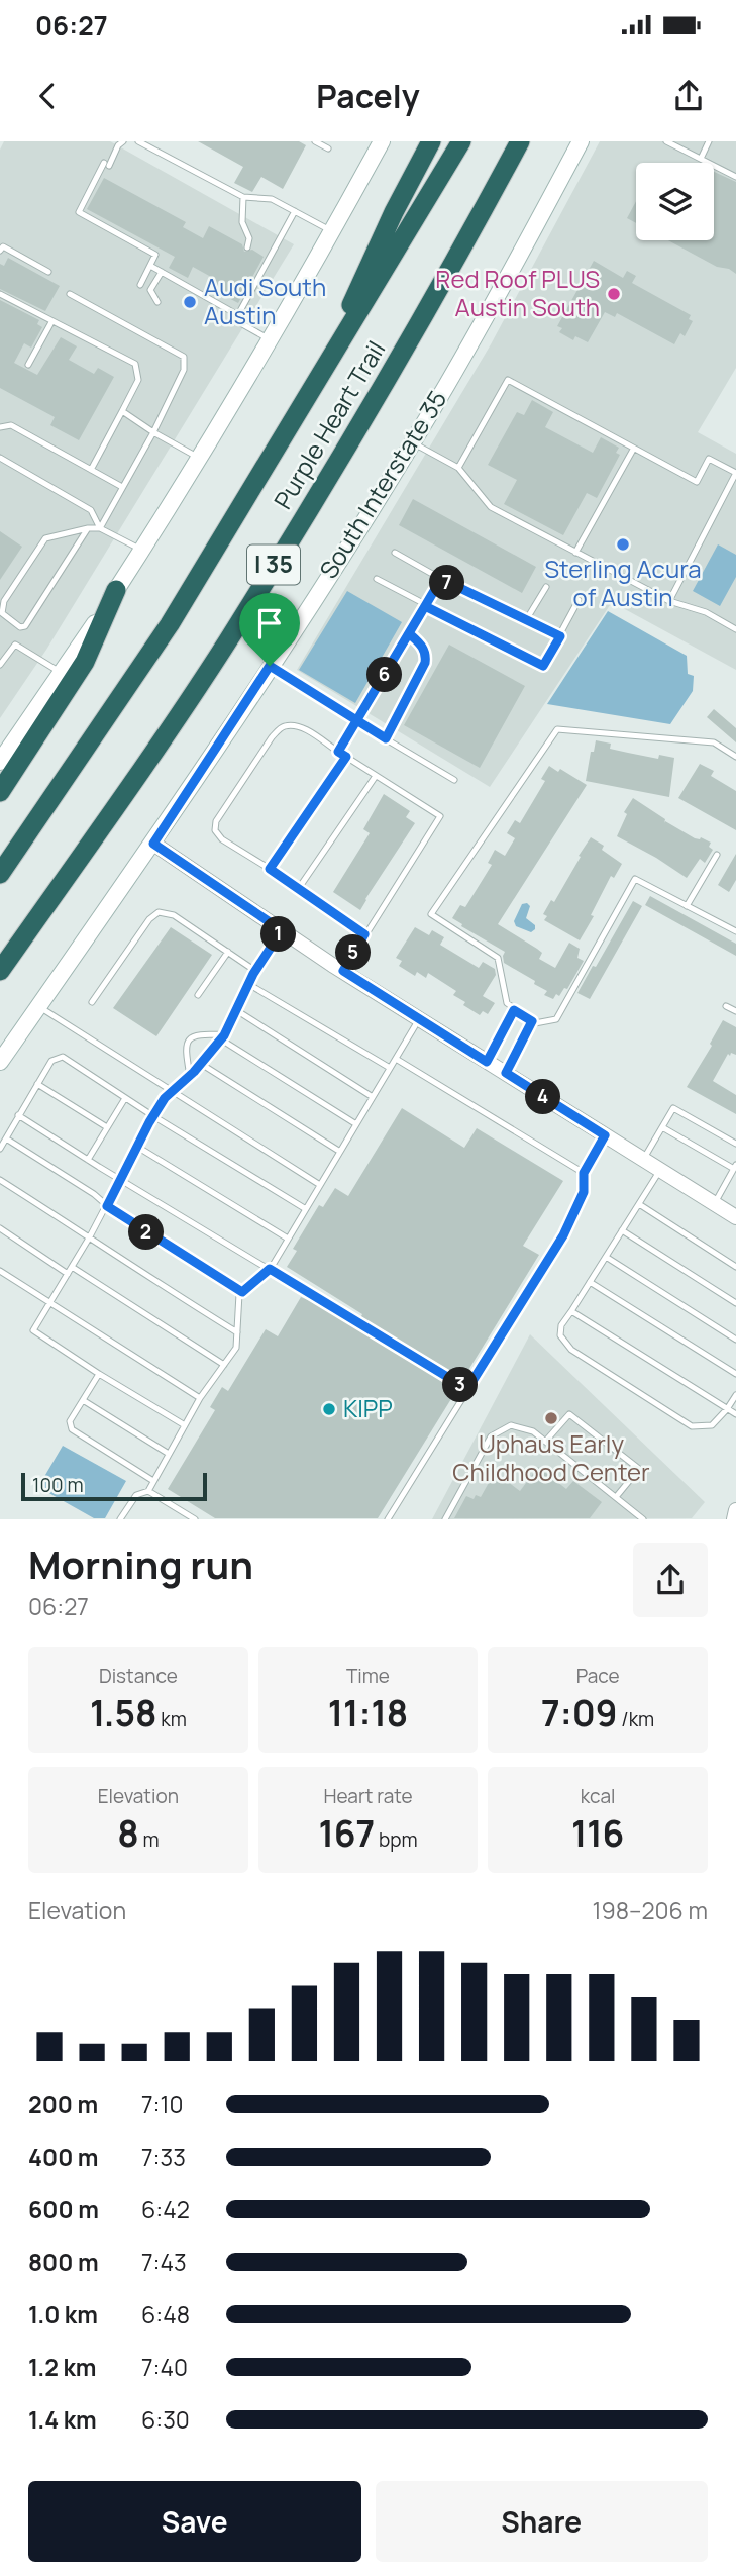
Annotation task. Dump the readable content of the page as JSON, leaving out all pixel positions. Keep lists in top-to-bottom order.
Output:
{
  "streets": {
    "highway": ["Purple Heart Trail", "I 35"],
    "main road": ["South Interstate 35"]
  },
  "places": [
    "Red Roof PLUS Austin South",
    "Audi South Austin",
    "Sterling Acura of Austin",
    "KIPP",
    "Uphaus Early Childhood Center"
  ],
  "scale_bar": "100 m",
  "page": {
    "status": "06:27",
    "header": "Pacely",
    "pins": [
      "7",
      "6",
      "1",
      "5",
      "4",
      "2",
      "3"
    ],
    "scale": "100 m",
    "heading": ["Morning run", "06:27"],
    "stats": [
      ["Distance", "1.58 km"],
      ["Time", "11:18"],
      ["Pace", "7:09 /km"],
      ["Elevation", "8 m"],
      ["Heart rate", "167 bpm"],
      ["kcal", "116"]
    ],
    "chart": ["Elevation", "198–206 m"],
    "list": [
      {
        "name": "200 m",
        "note": "7:10"
      },
      {
        "name": "400 m",
        "note": "7:33"
      },
      {
        "name": "600 m",
        "note": "6:42"
      },
      {
        "name": "800 m",
        "note": "7:43"
      },
      {
        "name": "1.0 km",
        "note": "6:48"
      },
      {
        "name": "1.2 km",
        "note": "7:40"
      },
      {
        "name": "1.4 km",
        "note": "6:30"
      }
    ],
    "buttons": ["Save", "Share"]
  }
}
